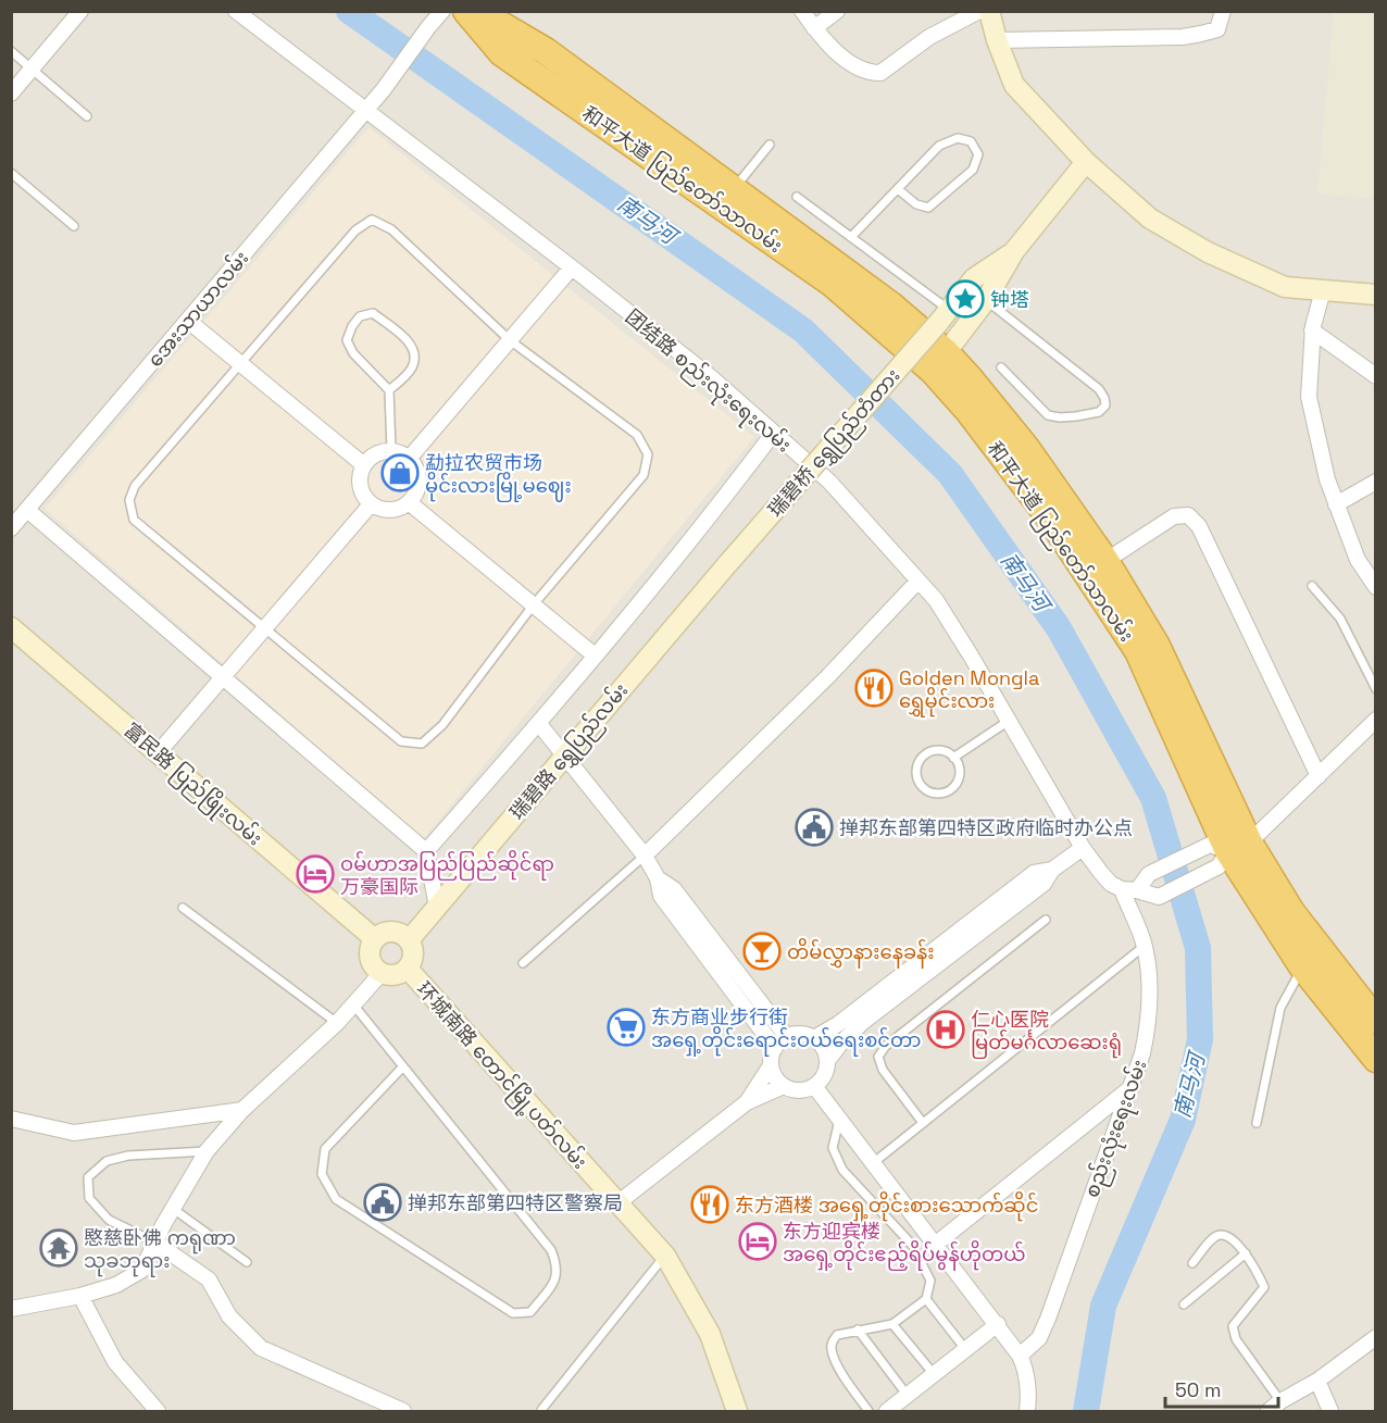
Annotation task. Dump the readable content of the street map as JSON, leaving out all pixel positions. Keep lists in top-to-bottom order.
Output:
{
  "streets": {
    "highway": ["和平大道 ပြည်တော်သာလမ်း"],
    "street": [
      "အေးသာယာလမ်း",
      "团结路 စည်းလုံးရေးလမ်း",
      "瑞碧桥 ရွှေပြည်တံတား",
      "瑞碧路 ရွှေပြည်လမ်း",
      "富民路 ပြည်ဖြိုးလမ်း",
      "环城南路 တောင်မြို့ပတ်လမ်း",
      "စည်းလုံးရေးလမ်း"
    ]
  },
  "crossings": [
    ["အေးသာယာလမ်း", "团结路 စည်းလုံးရေးလမ်း"],
    ["团结路 စည်းလုံးရေးလမ်း", "စည်းလုံးရေးလမ်း"],
    ["瑞碧桥 ရွှေပြည်တံတား", "瑞碧路 ရွှေပြည်လမ်း"],
    ["瑞碧路 ရွှေပြည်လမ်း", "富民路 ပြည်ဖြိုးလမ်း"],
    ["瑞碧路 ရွှေပြည်လမ်း", "环城南路 တောင်မြို့ပတ်လမ်း"],
    ["富民路 ပြည်ဖြိုးလမ်း", "环城南路 တောင်မြို့ပတ်လမ်း"]
  ],
  "water": ["南马河"],
  "places": {
    "place": ["钟塔"],
    "shop": ["勐拉农贸市场 မိုင်းလားမြို့မဈေး"],
    "restaurant": ["Golden Mongla ရွှေမိုင်းလား", "东方酒楼 အရှေ့တိုင်းစားသောက်ဆိုင်"],
    "public building": ["掸邦东部第四特区政府临时办公点", "掸邦东部第四特区警察局"],
    "hotel": ["ဝမ်ဟာအပြည်ပြည်ဆိုင်ရာ 万豪国际", "东方迎宾楼 အရှေ့တိုင်းဧည့်ရိပ်မွန်ဟိုတယ်"],
    "bar": ["တိမ်လွှာနားနေခန်း"],
    "supermarket": ["东方商业步行街 အရှေ့တိုင်းရောင်းဝယ်ရေးစင်တာ"],
    "hospital": ["仁心医院 မြတ်မင်္ဂလာဆေးရုံ"],
    "temple": ["愍慈卧佛 ကရုဏာ သုခဘုရား"]
  },
  "scale_bar": "50 m"
}
